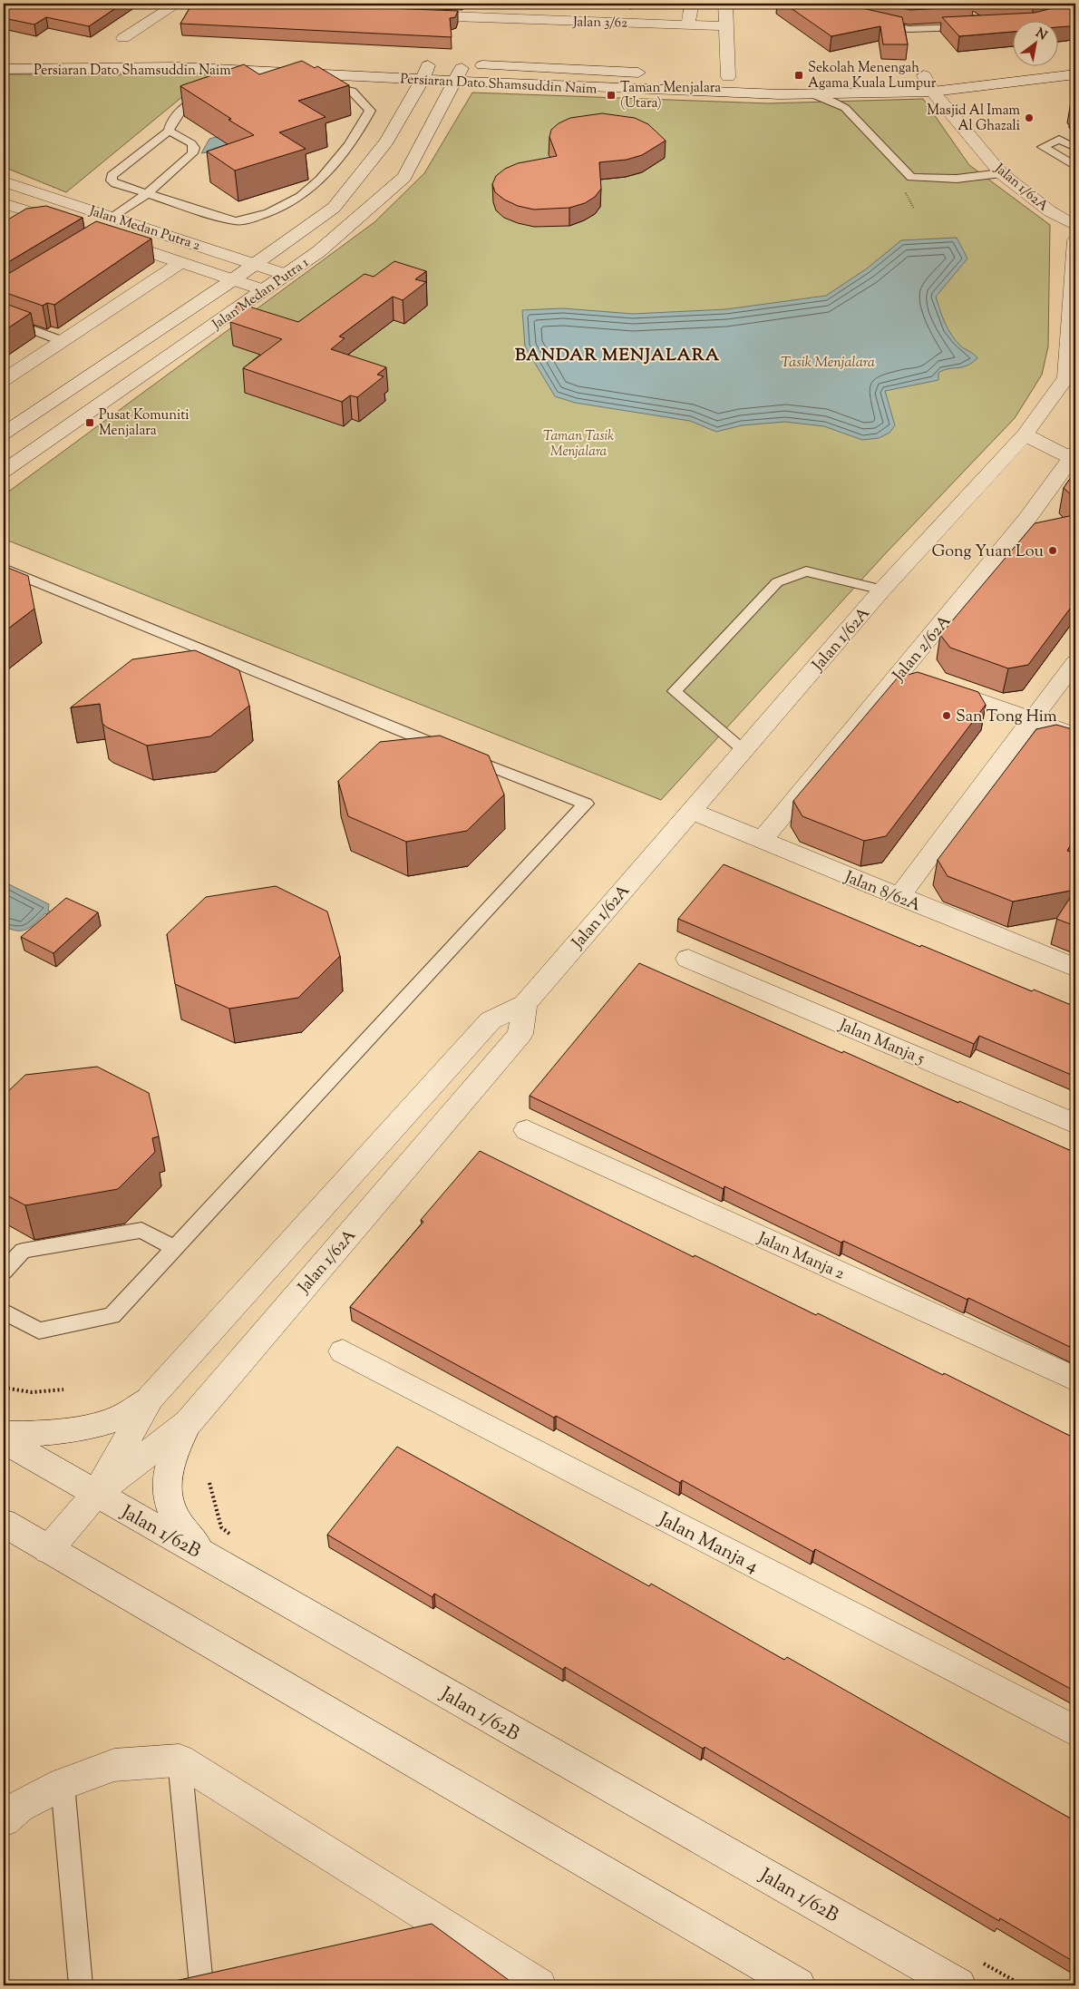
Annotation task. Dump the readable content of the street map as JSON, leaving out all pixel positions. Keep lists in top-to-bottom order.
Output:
{
  "streets": {
    "street": [
      "Jalan 3/62",
      "Persiaran Dato Shamsuddin Naim",
      "Jalan 1/62A",
      "Jalan Medan Putra 2",
      "Jalan Medan Putra 1",
      "Jalan 2/62A",
      "Jalan 8/62A",
      "Jalan Manja 5",
      "Jalan Manja 2",
      "Jalan 1/62B",
      "Jalan Manja 4"
    ]
  },
  "crossings": [
    ["Persiaran Dato Shamsuddin Naim", "Jalan 1/62A"],
    ["Persiaran Dato Shamsuddin Naim", "Jalan Medan Putra 1"],
    ["Jalan 1/62A", "Jalan 8/62A"],
    ["Jalan 1/62A", "Jalan 1/62B"],
    ["Jalan Medan Putra 2", "Jalan Medan Putra 1"],
    ["Jalan 2/62A", "Jalan 8/62A"]
  ],
  "districts": ["BANDAR MENJALARA"],
  "water": ["Tasik Menjalara"],
  "parks": ["Taman Tasik Menjalara"],
  "places": {
    "transit": ["Sekolah Menengah Agama Kuala Lumpur", "Taman Menjalara (Utara)", "Pusat Komuniti Menjalara"],
    "other": ["Masjid Al Imam Al Ghazali", "Gong Yuan Lou", "San Tong Him"]
  },
  "north": "top right"
}
